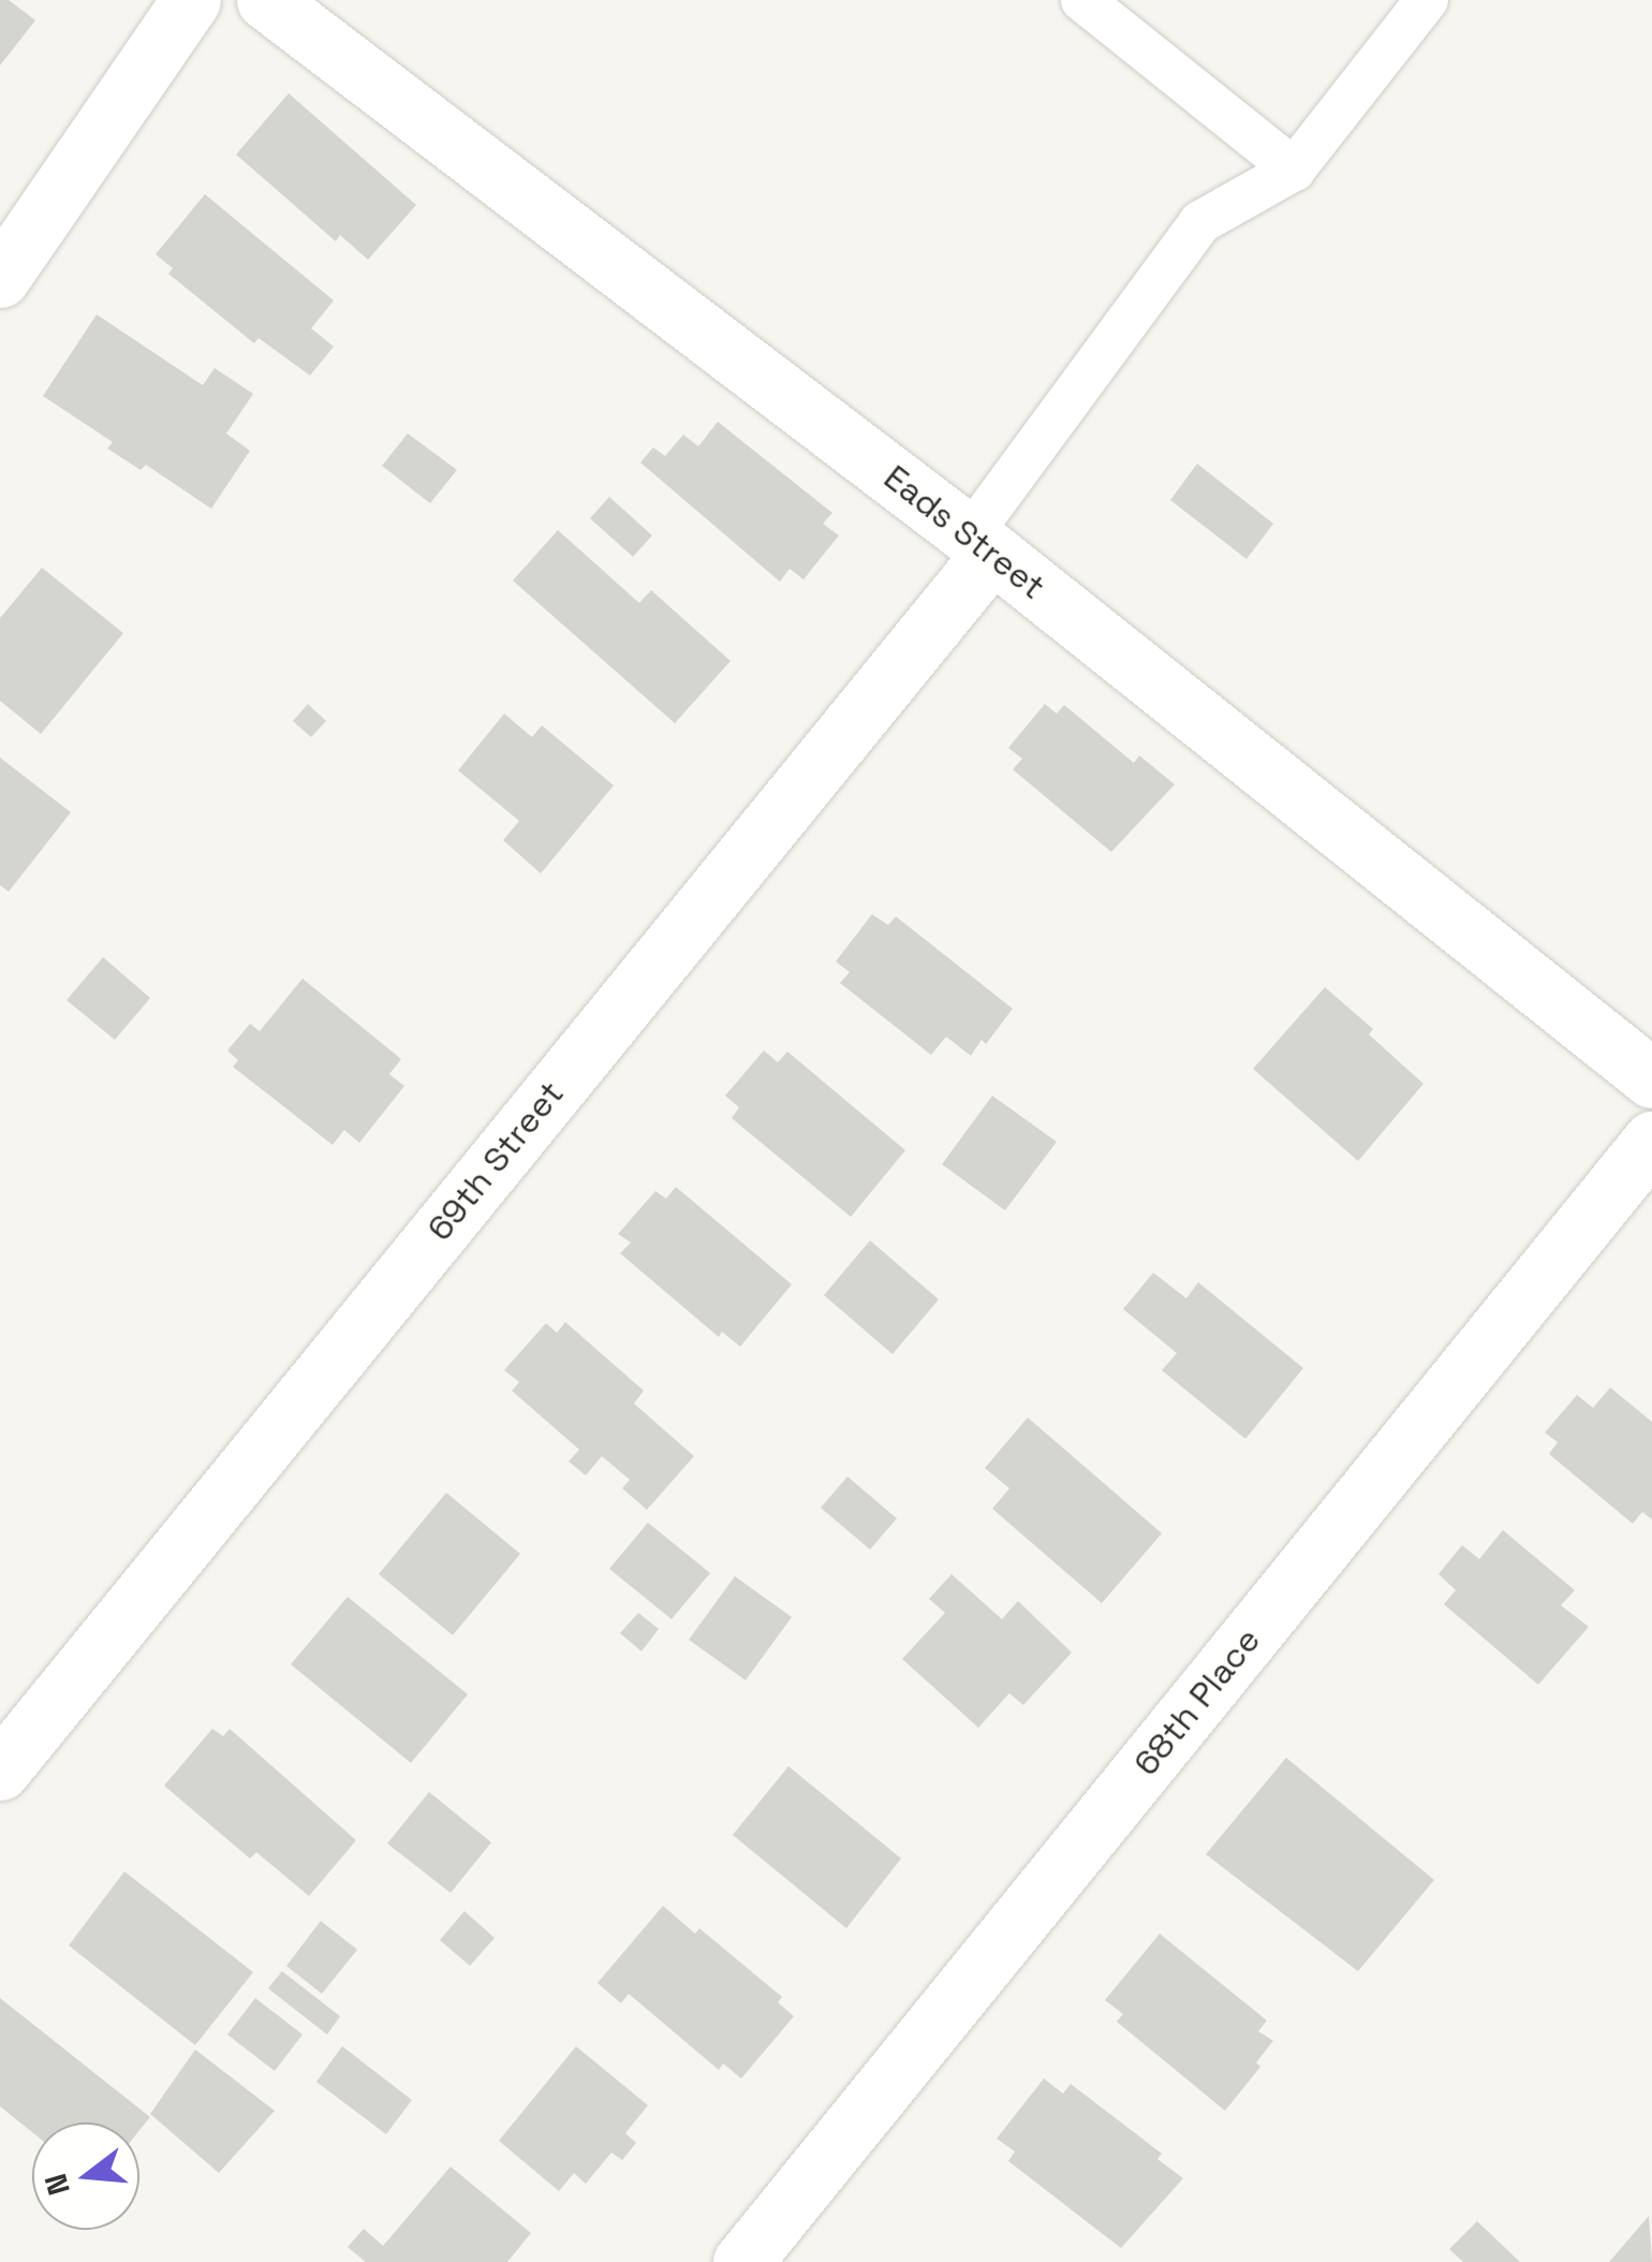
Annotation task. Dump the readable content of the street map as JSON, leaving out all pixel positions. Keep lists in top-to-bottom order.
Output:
{
  "streets": {
    "street": ["Eads Street", "69th Street", "68th Place"]
  },
  "crossings": [
    ["Eads Street", "69th Street"]
  ],
  "north": "left"
}
